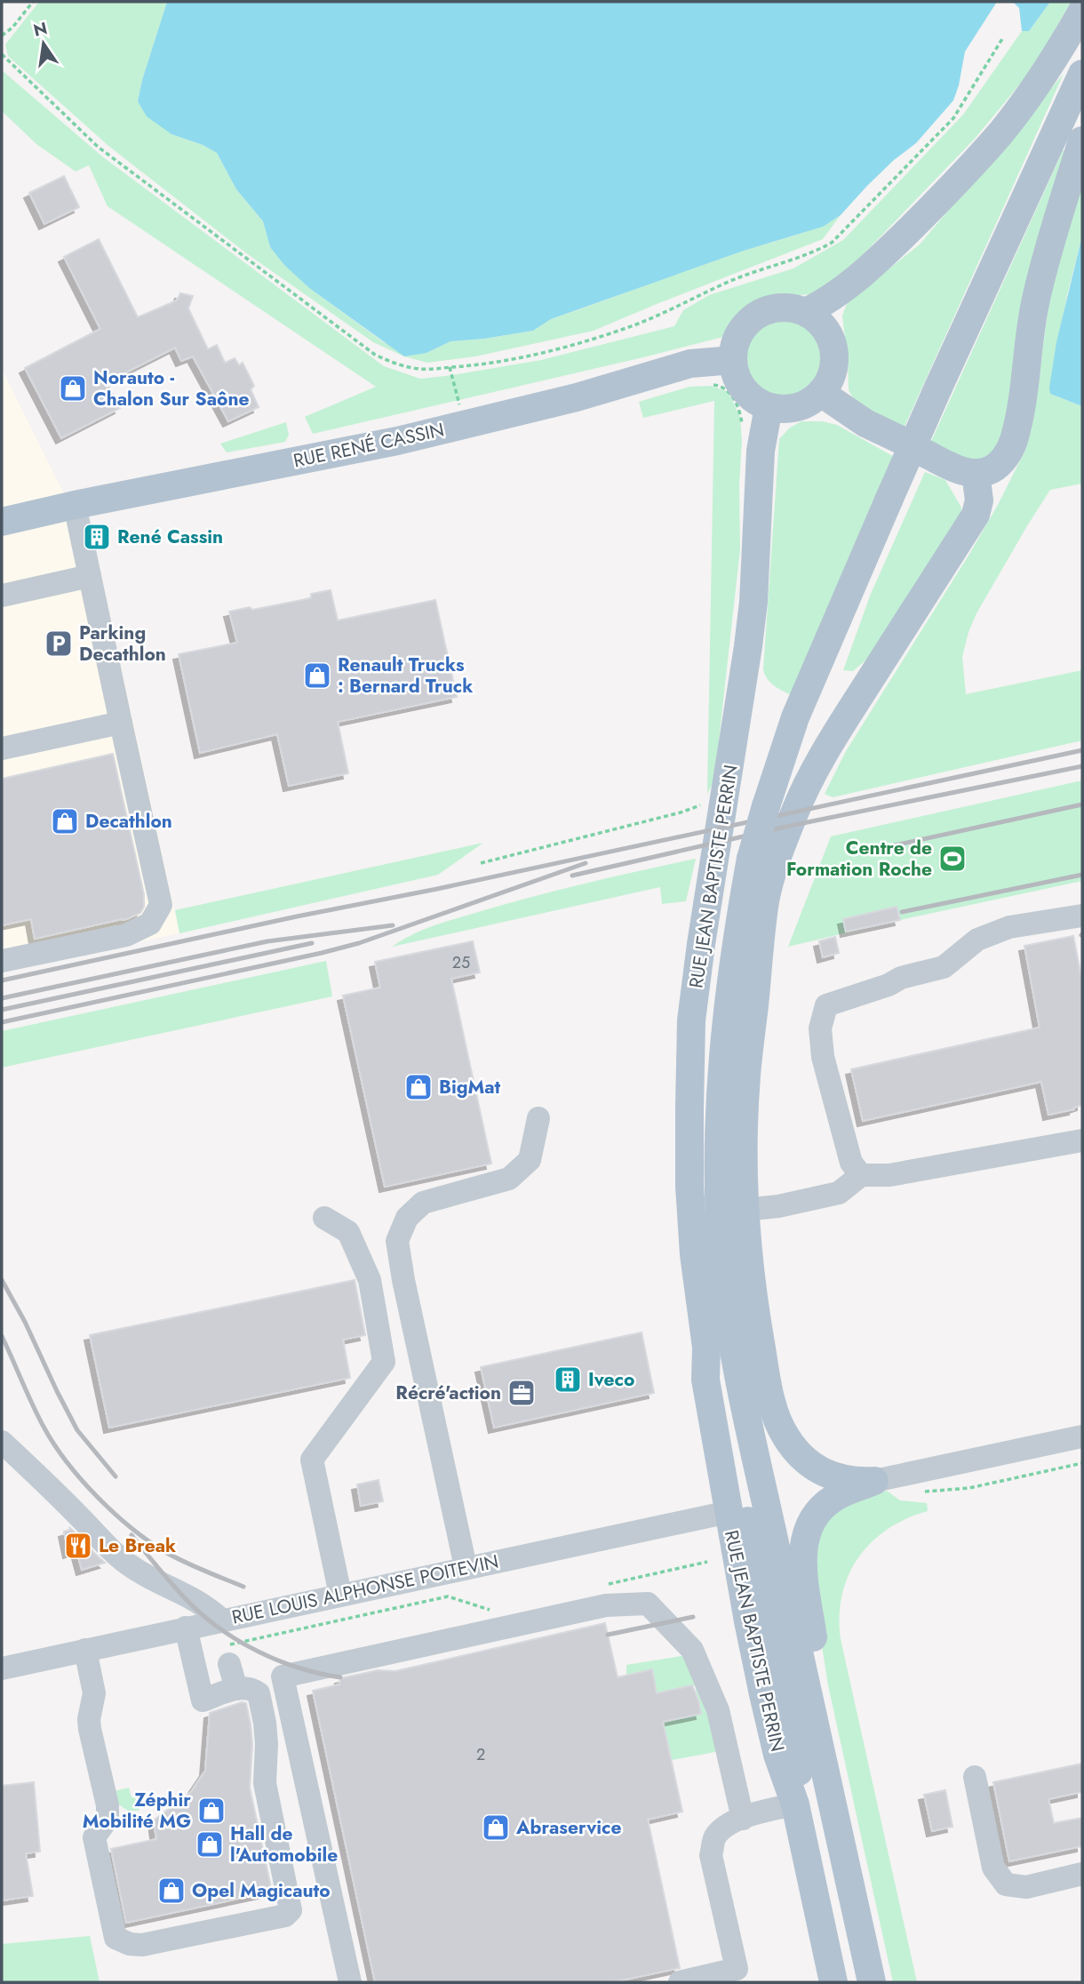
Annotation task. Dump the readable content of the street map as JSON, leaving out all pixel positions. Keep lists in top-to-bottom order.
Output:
{
  "streets": {
    "main road": ["RUE RENÉ CASSIN", "RUE JEAN BAPTISTE PERRIN"],
    "street": ["RUE LOUIS ALPHONSE POITEVIN"]
  },
  "crossings": [
    ["RUE RENÉ CASSIN", "RUE JEAN BAPTISTE PERRIN"],
    ["RUE JEAN BAPTISTE PERRIN", "RUE LOUIS ALPHONSE POITEVIN"]
  ],
  "places": {
    "shop": [
      "Norauto - Chalon Sur Saône",
      "Renault Trucks : Bernard Truck",
      "Decathlon",
      "BigMat",
      "Zéphir Mobilité MG",
      "Abraservice",
      "Hall de l'Automobile",
      "Opel Magicauto"
    ],
    "building": ["René Cassin", "Iveco"],
    "parking": ["Parking Decathlon"],
    "sports": ["Centre de Formation Roche"],
    "office": ["Récré'action"],
    "restaurant": ["Le Break"]
  },
  "house_numbers": ["25", "2"],
  "north": "top"
}
